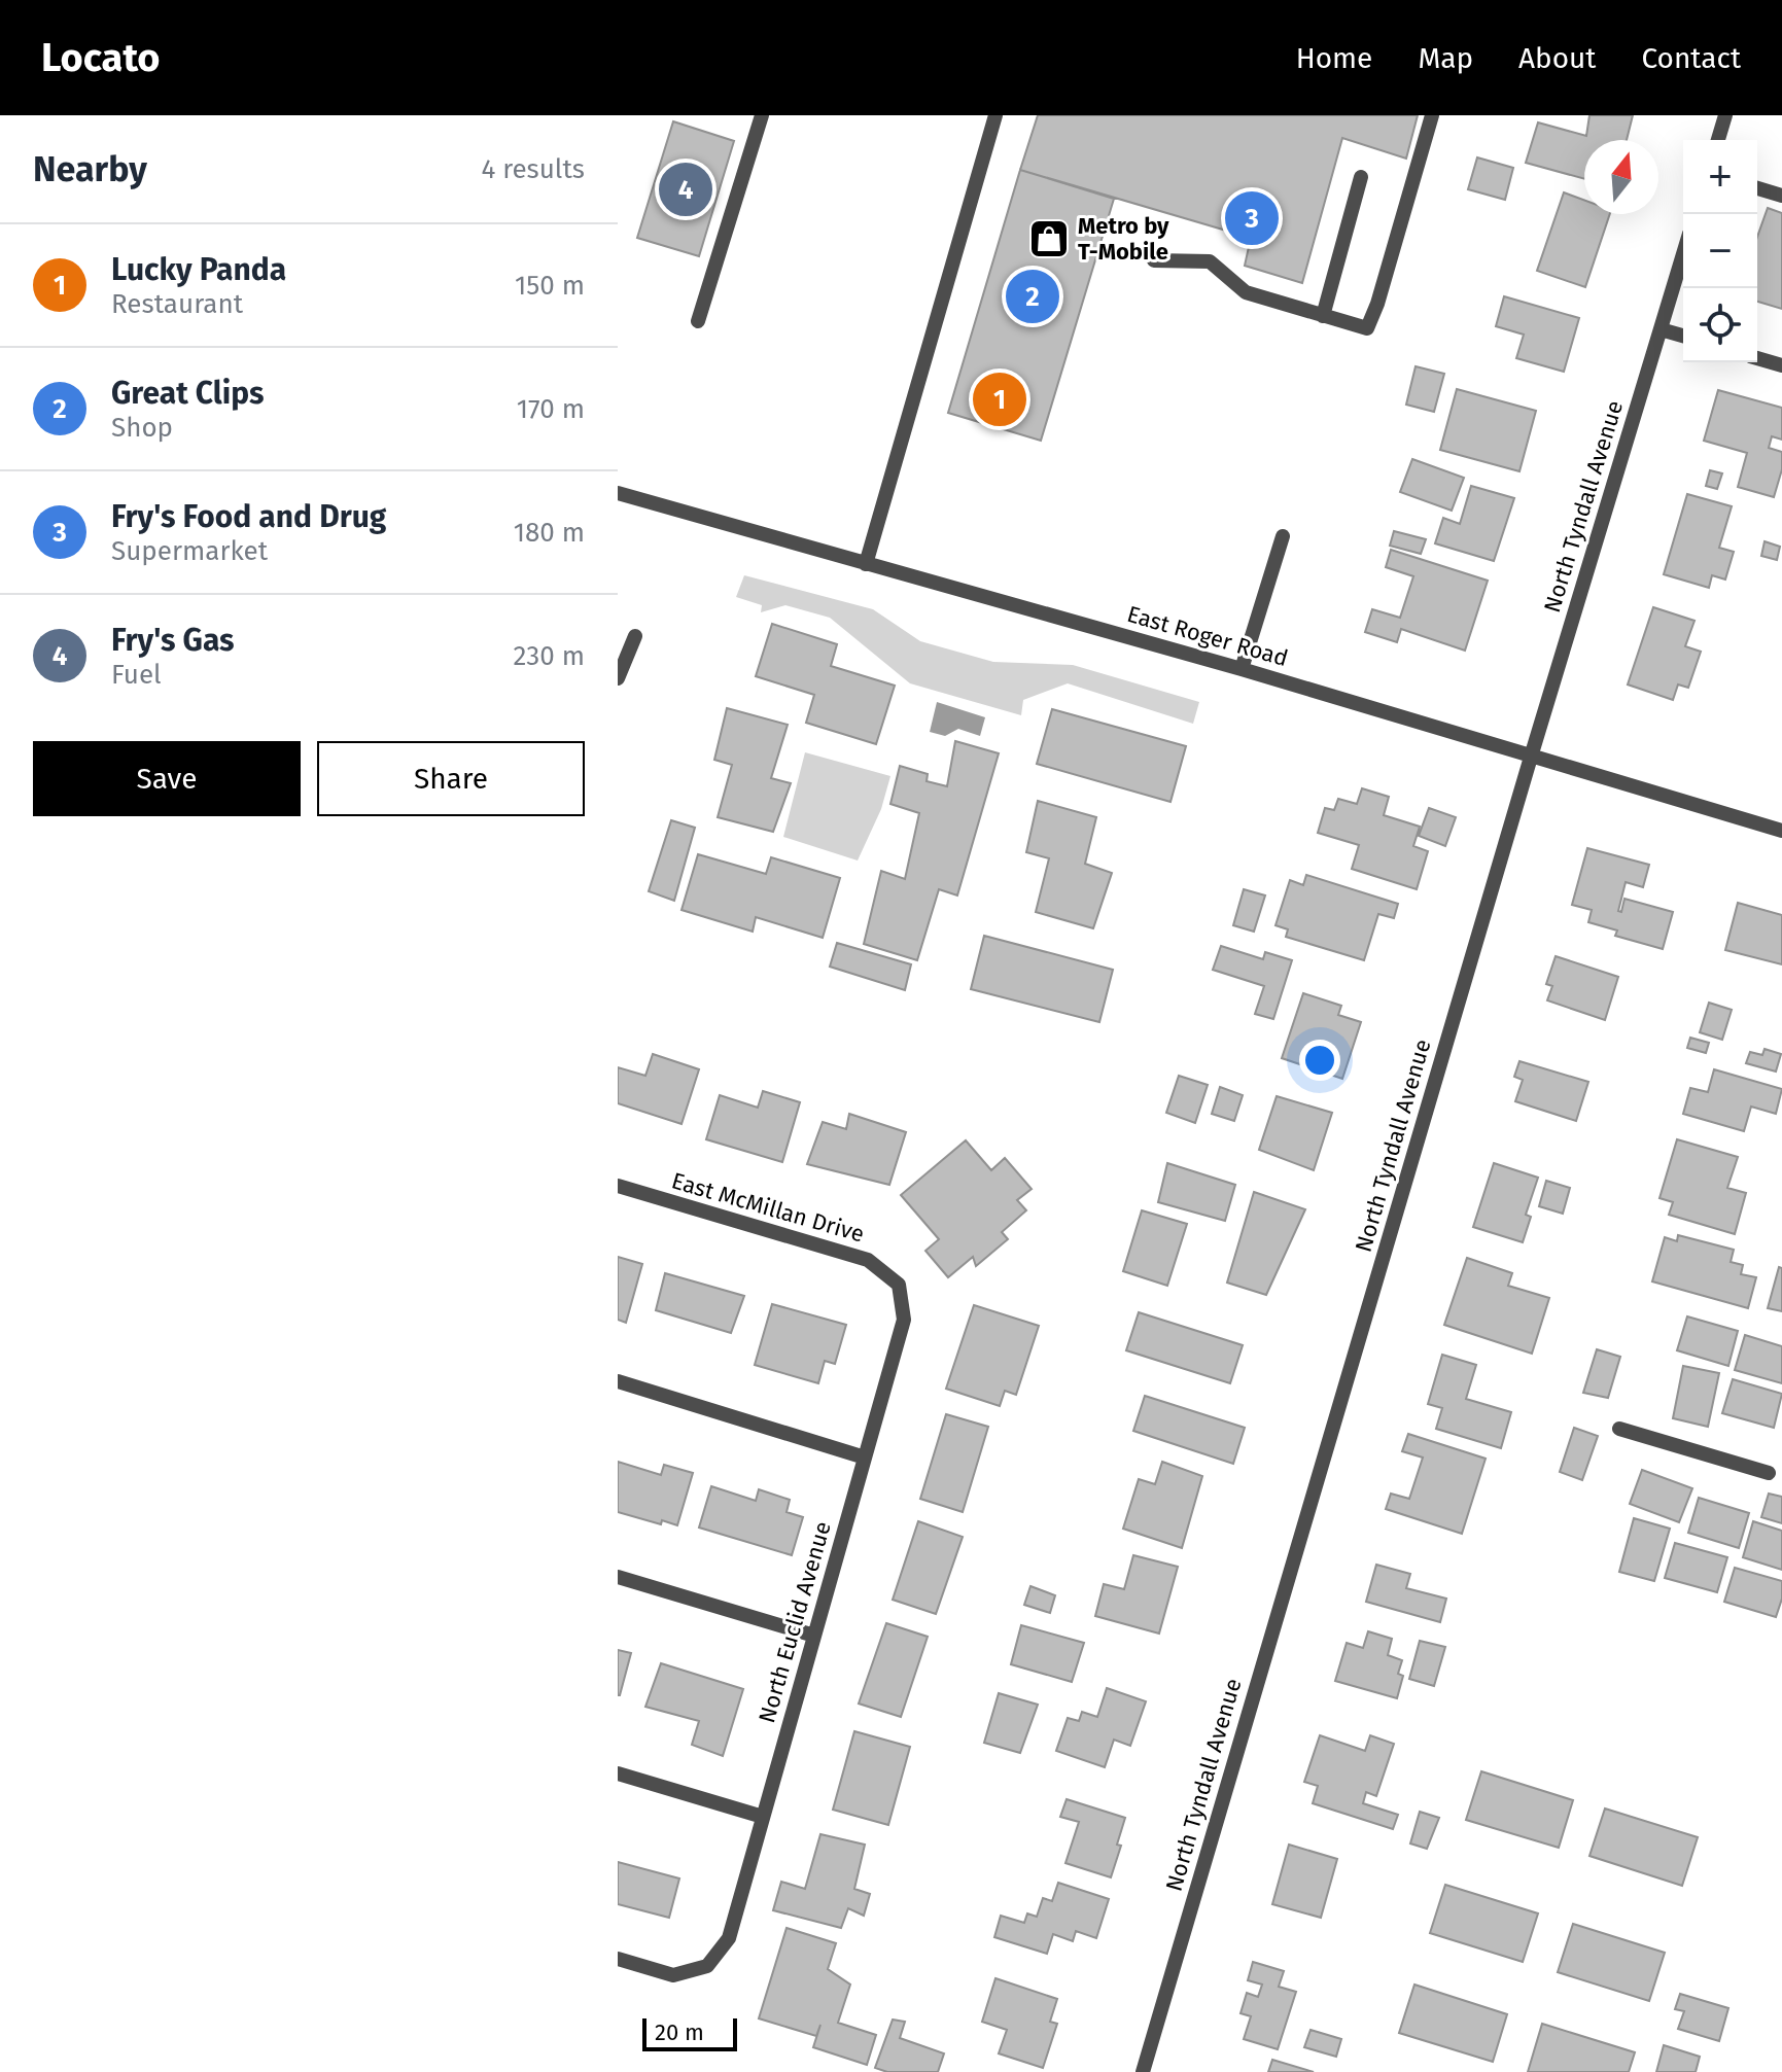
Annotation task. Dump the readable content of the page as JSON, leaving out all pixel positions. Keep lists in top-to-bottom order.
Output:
{
  "streets": {
    "street": [
      "North Tyndall Avenue",
      "East Roger Road",
      "East McMillan Drive",
      "North Euclid Avenue"
    ]
  },
  "crossings": [
    ["North Tyndall Avenue", "East Roger Road"],
    ["East McMillan Drive", "North Euclid Avenue"]
  ],
  "places": {
    "shop": ["Metro by T-Mobile"]
  },
  "scale_bar": "20 m",
  "north": "top",
  "page": {
    "header": "Locato",
    "nav": [
      "Home",
      "Map",
      "About",
      "Contact"
    ],
    "heading": ["Nearby", "4 results"],
    "map_buttons": ["+", "−"],
    "pins": [
      "4",
      "3",
      "2",
      "1"
    ],
    "list": [
      {
        "mark": "1",
        "name": "Lucky Panda",
        "note": "Restaurant",
        "value": "150 m"
      },
      {
        "mark": "2",
        "name": "Great Clips",
        "note": "Shop",
        "value": "170 m"
      },
      {
        "mark": "3",
        "name": "Fry's Food and Drug",
        "note": "Supermarket",
        "value": "180 m"
      },
      {
        "mark": "4",
        "name": "Fry's Gas",
        "note": "Fuel",
        "value": "230 m"
      }
    ],
    "buttons": ["Save", "Share"],
    "scale": "20 m"
  }
}
